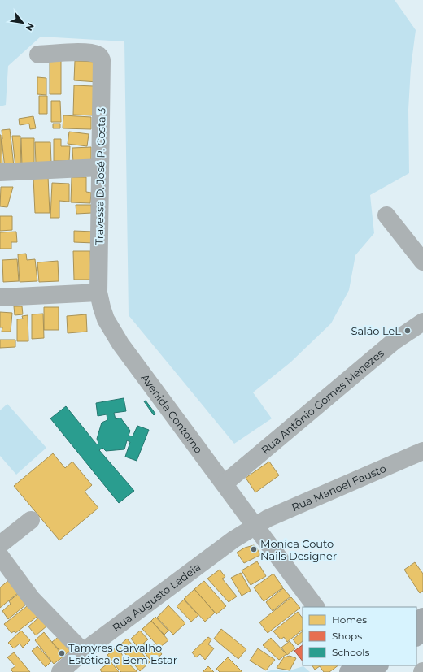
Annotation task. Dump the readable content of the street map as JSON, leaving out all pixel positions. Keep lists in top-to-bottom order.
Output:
{
  "streets": {
    "street": [
      "Travessa D. José P. Costa 3",
      "Rua Antônio Gomes Menezes",
      "Avenida Contorno",
      "Rua Manoel Fausto",
      "Rua Augusto Ladeia"
    ]
  },
  "crossings": [
    ["Travessa D. José P. Costa 3", "Avenida Contorno"],
    ["Rua Antônio Gomes Menezes", "Avenida Contorno"],
    ["Avenida Contorno", "Rua Manoel Fausto"],
    ["Avenida Contorno", "Rua Augusto Ladeia"],
    ["Rua Manoel Fausto", "Rua Augusto Ladeia"]
  ],
  "places": ["Salão LeL", "Monica Couto Nails Designer", "Tamyres Carvalho Estética e Bem Estar"],
  "legend": ["Homes", "Shops", "Schools"],
  "north": "bottom right"
}
